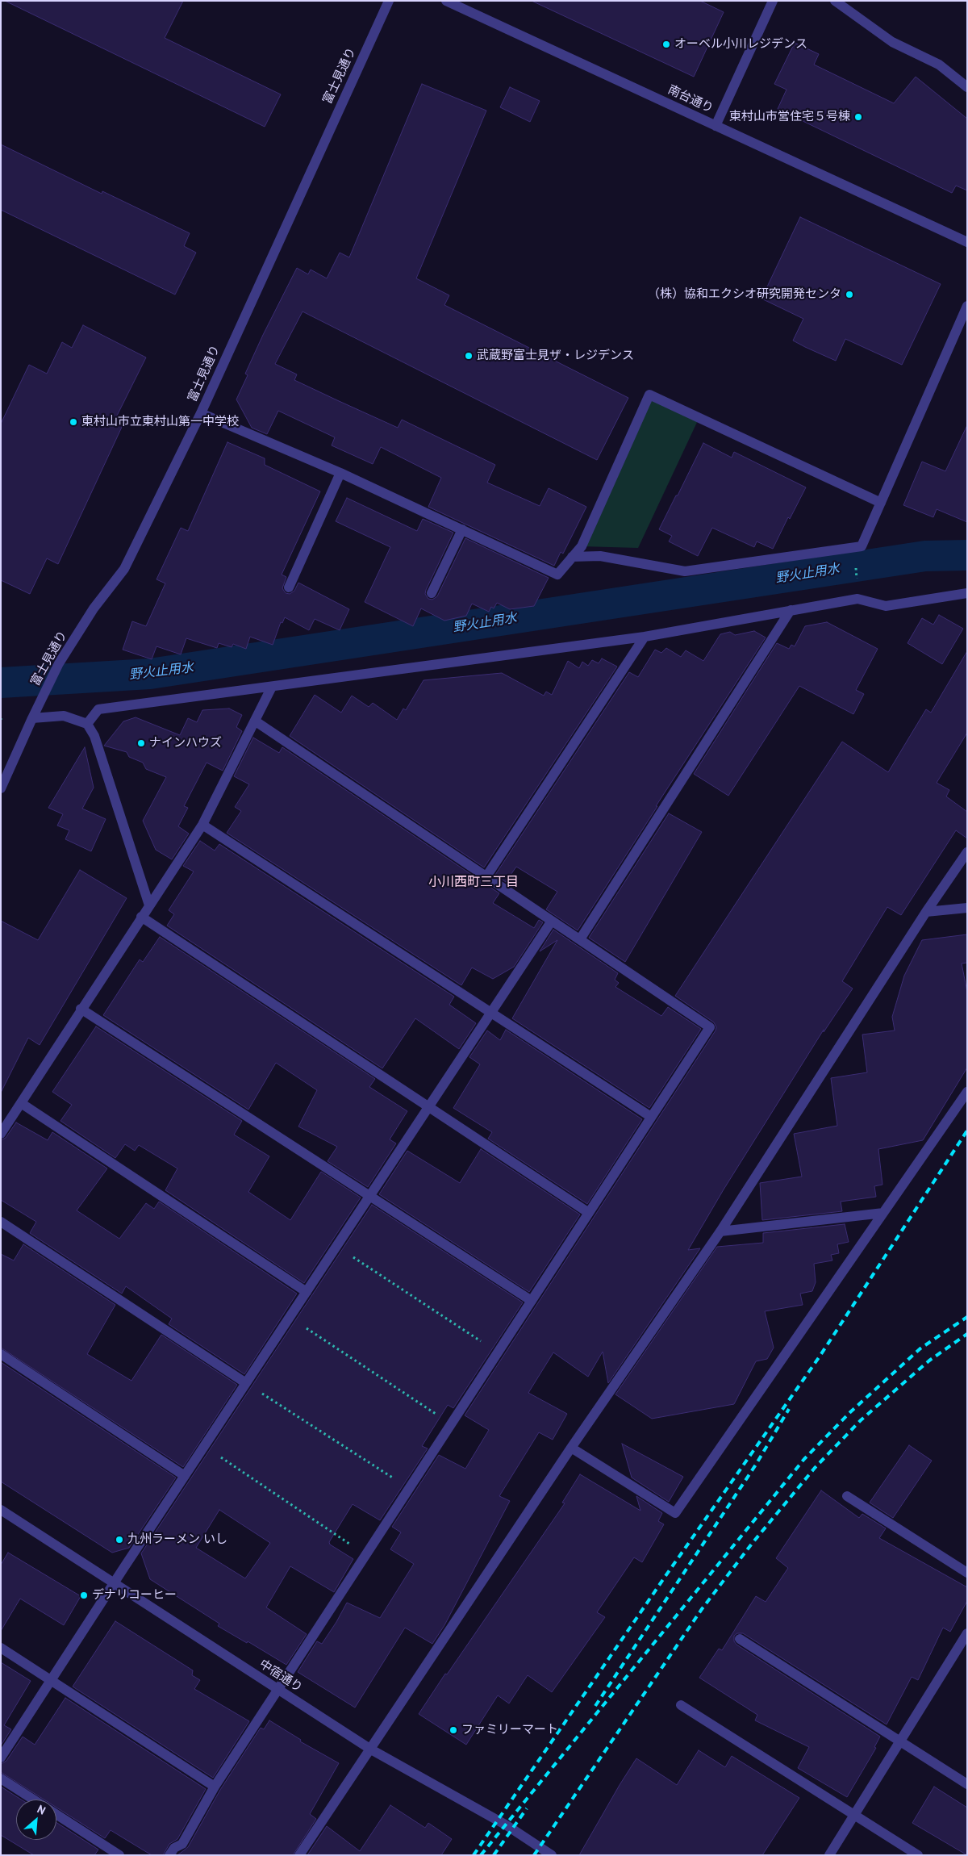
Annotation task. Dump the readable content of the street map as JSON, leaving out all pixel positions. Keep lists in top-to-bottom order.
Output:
{
  "streets": {
    "street": ["富士見通り", "南台通り", "中宿通り"]
  },
  "districts": ["小川西町三丁目"],
  "water": ["野火止用水"],
  "places": [
    "オーベル小川レジデンス",
    "東村山市営住宅５号棟",
    "（株）協和エクシオ研究開発センタ",
    "武蔵野富士見ザ・レジデンス",
    "東村山市立東村山第一中学校",
    "ナインハウズ",
    "九州ラーメン いし",
    "デナリコーヒー",
    "ファミリーマート"
  ],
  "north": "top right"
}
